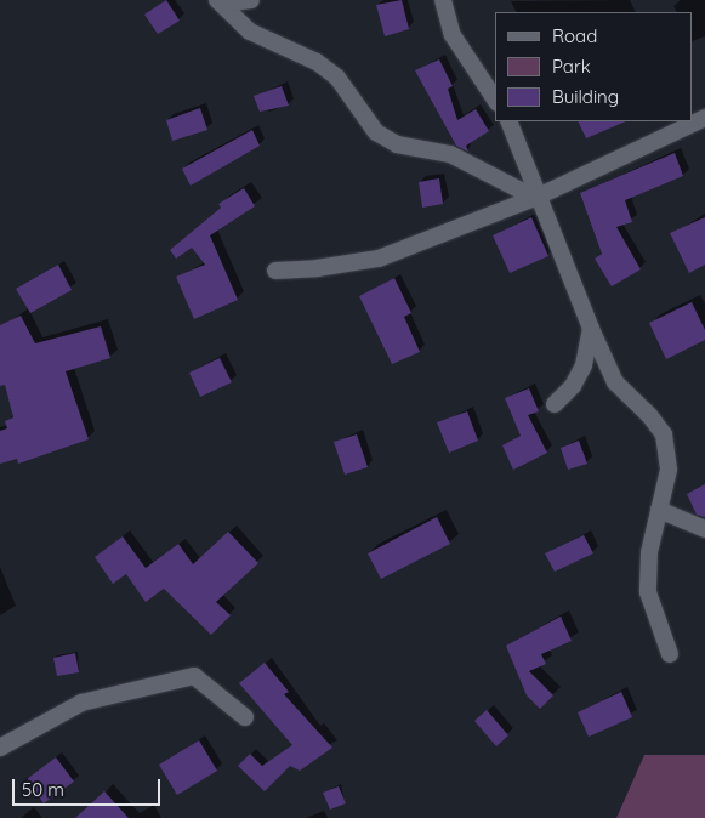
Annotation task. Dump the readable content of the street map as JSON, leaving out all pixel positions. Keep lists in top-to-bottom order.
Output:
{
  "legend": ["Road", "Park", "Building"],
  "scale_bar": "50 m"
}
